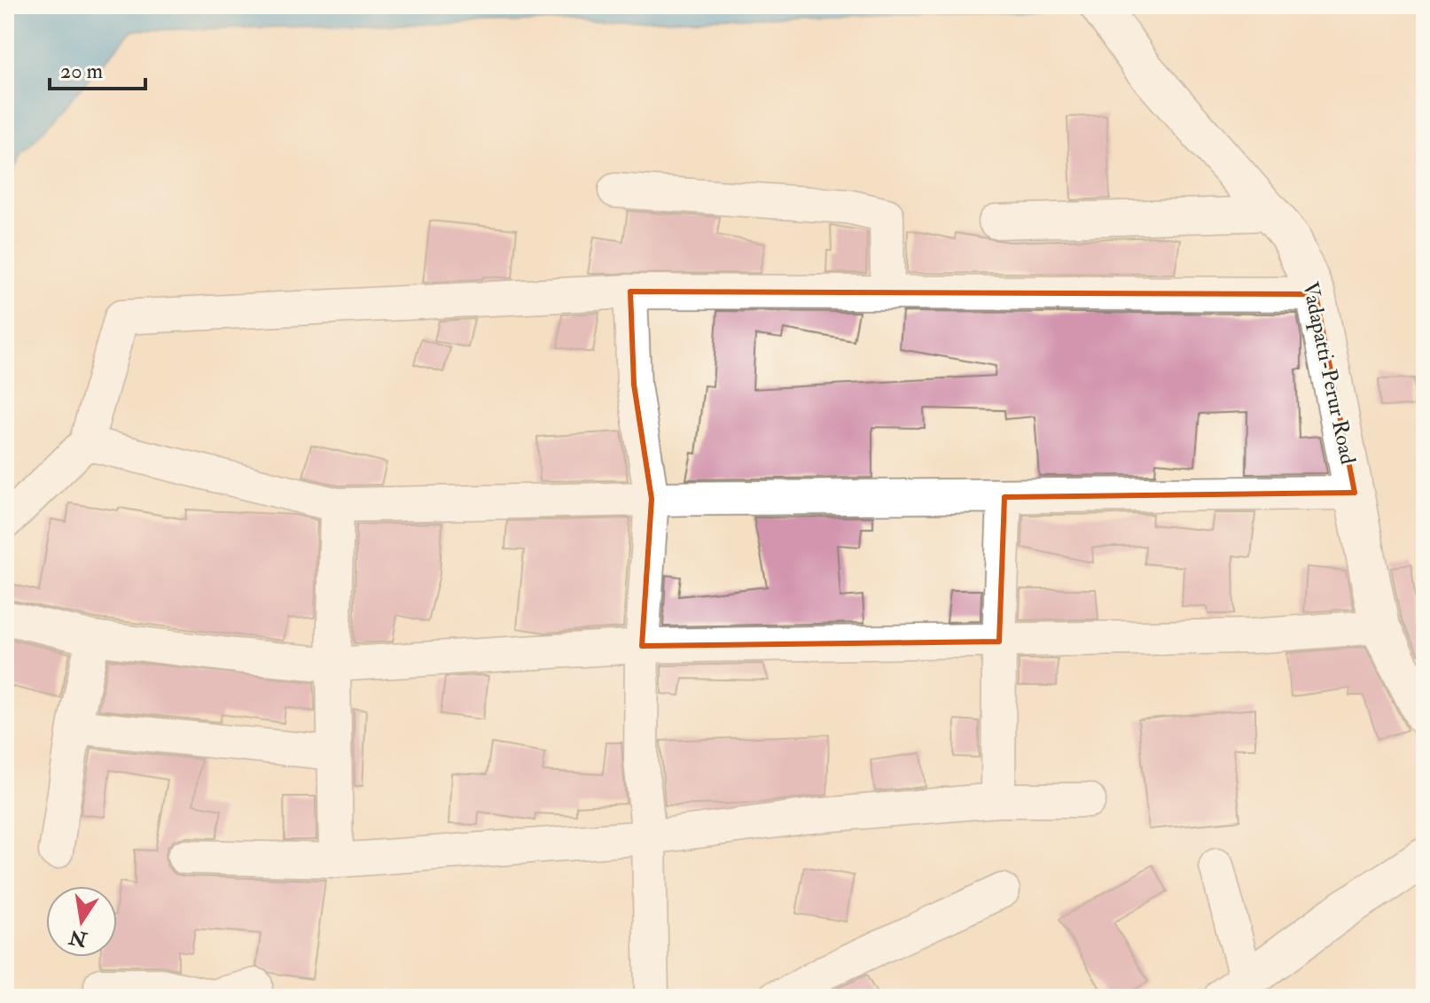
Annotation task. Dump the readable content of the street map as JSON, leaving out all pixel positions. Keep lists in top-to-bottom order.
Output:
{
  "streets": {
    "street": ["Vadapatti-Perur Road"]
  },
  "scale_bar": "20 m",
  "north": "bottom"
}
